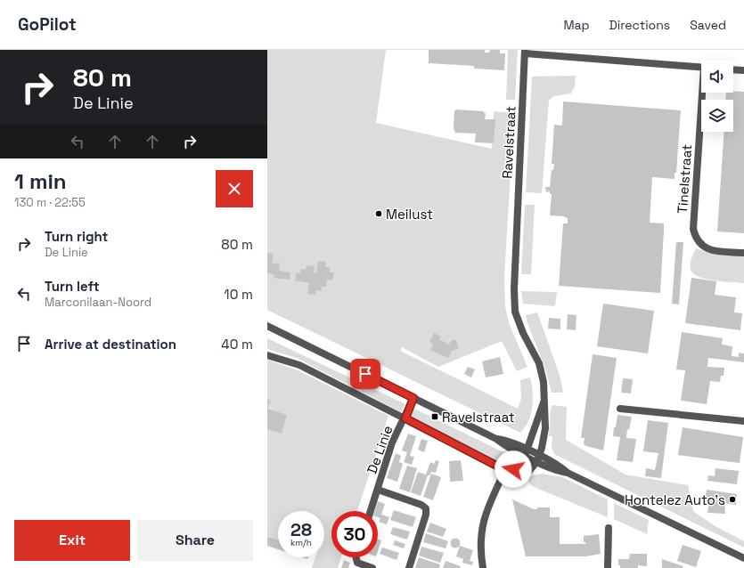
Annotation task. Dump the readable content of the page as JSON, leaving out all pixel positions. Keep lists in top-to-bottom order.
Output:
{
  "streets": {
    "street": ["Ravelstraat", "Tinelstraat", "De Linie"]
  },
  "places": {
    "other": ["Meilust", "Hontelez Auto's"],
    "transit": ["Ravelstraat"]
  },
  "page": {
    "header": "GoPilot",
    "nav": ["Map", "Directions", "Saved"],
    "turn": ["80 m", "De Linie"],
    "heading": ["1 min", "130 m · 22:55"],
    "list": [
      {
        "name": "Turn right",
        "note": "De Linie",
        "value": "80 m"
      },
      {
        "name": "Turn left",
        "note": "Marconilaan-Noord",
        "value": "10 m"
      },
      {
        "name": "Arrive at destination",
        "value": "40 m"
      }
    ],
    "speed": "28 km/h",
    "limit": "30",
    "buttons": ["Exit", "Share"]
  }
}
